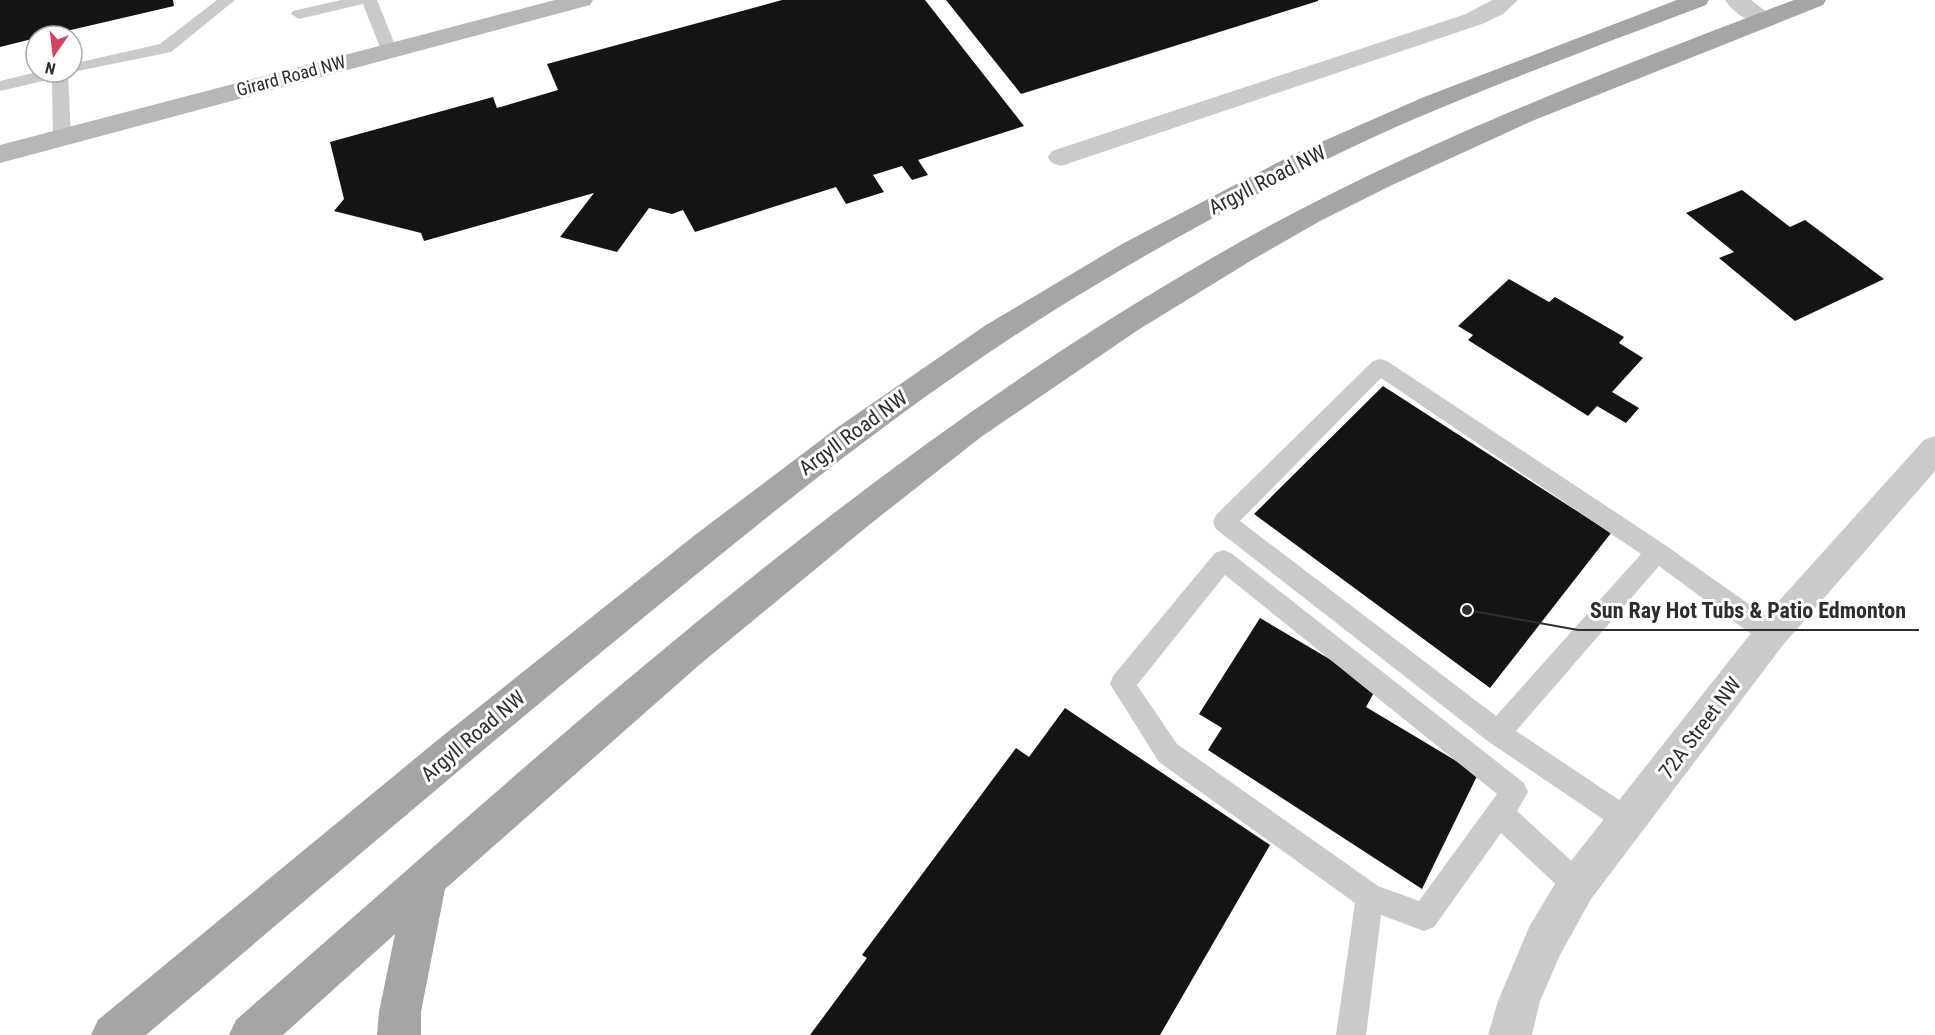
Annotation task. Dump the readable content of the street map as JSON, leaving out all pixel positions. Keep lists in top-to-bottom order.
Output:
{
  "streets": {
    "main road": ["Argyll Road NW"],
    "street": ["Girard Road NW", "72A Street NW"]
  },
  "places": ["Sun Ray Hot Tubs & Patio Edmonton"],
  "north": "bottom"
}
